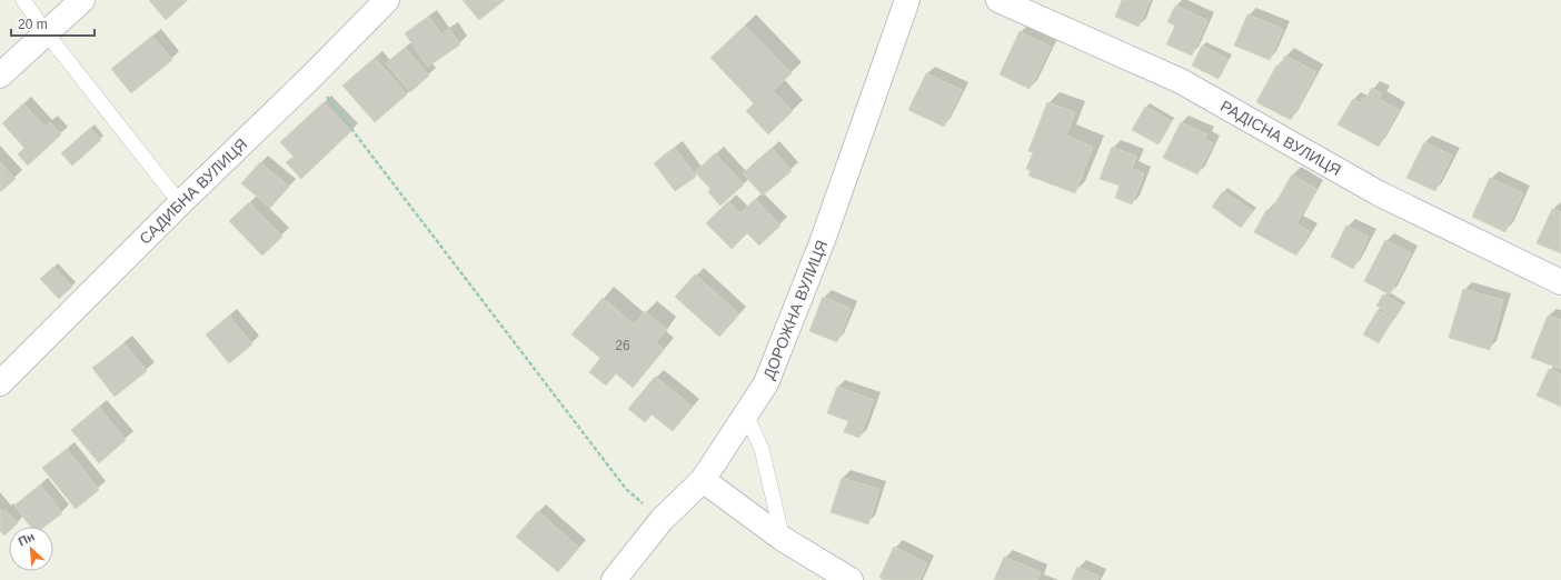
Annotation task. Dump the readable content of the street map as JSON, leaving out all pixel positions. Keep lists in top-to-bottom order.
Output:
{
  "streets": {
    "street": ["РАДІСНА ВУЛИЦЯ", "САДИБНА ВУЛИЦЯ", "ДОРОЖНА ВУЛИЦЯ"]
  },
  "house_numbers": ["26"],
  "scale_bar": "20 m",
  "north": "top left"
}
